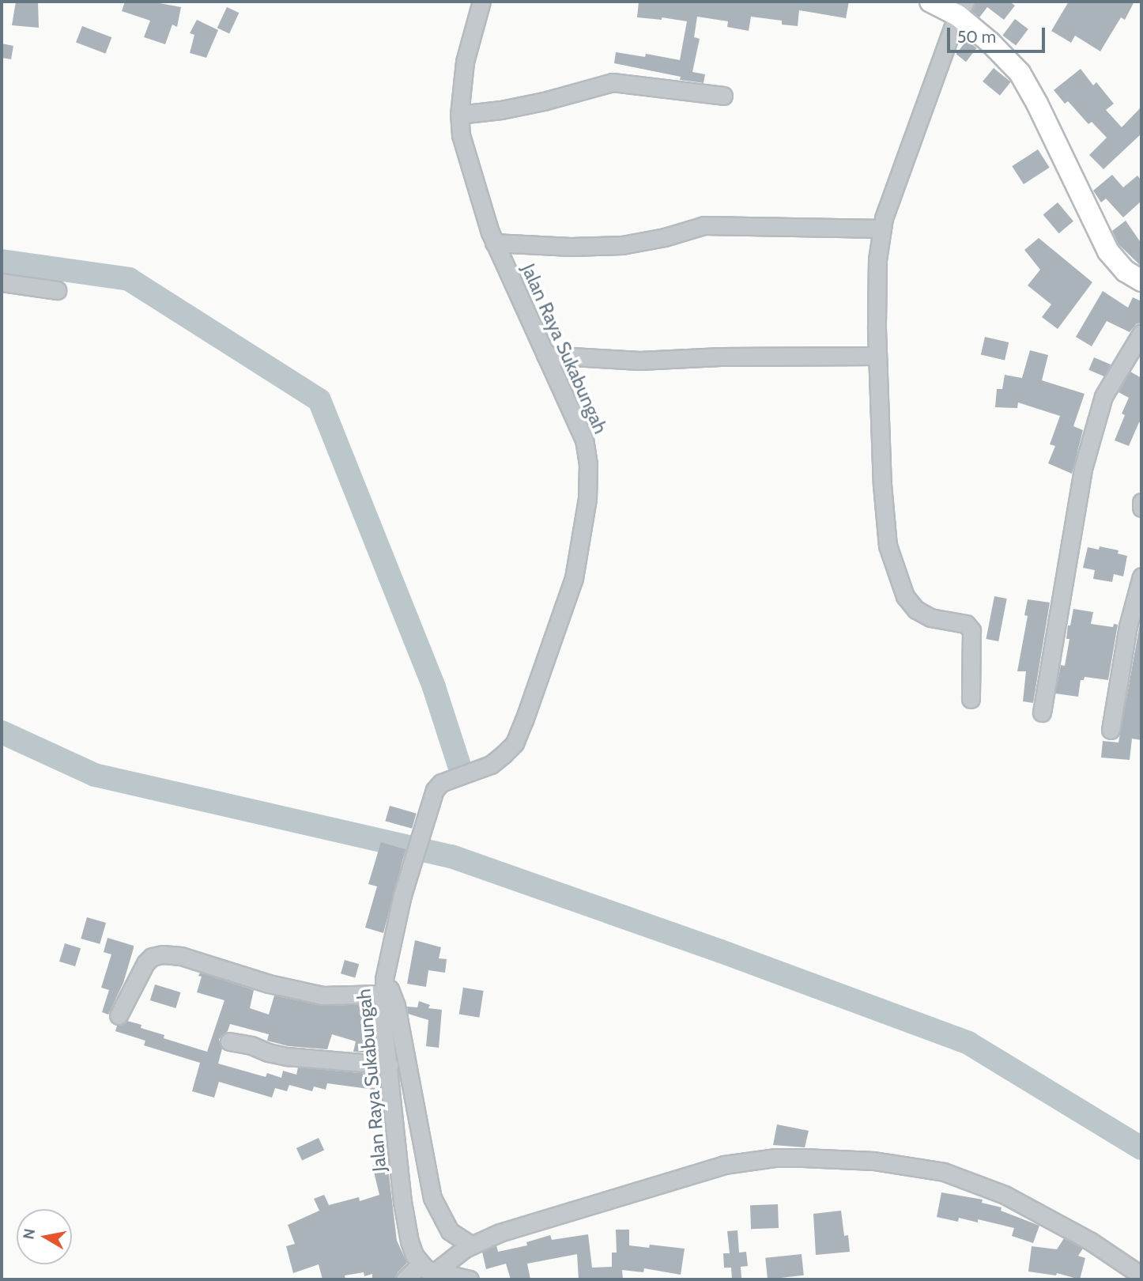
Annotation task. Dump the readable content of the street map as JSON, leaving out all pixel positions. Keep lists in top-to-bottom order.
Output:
{
  "streets": {
    "street": ["Jalan Raya Sukabungah"]
  },
  "scale_bar": "50 m",
  "north": "left"
}
